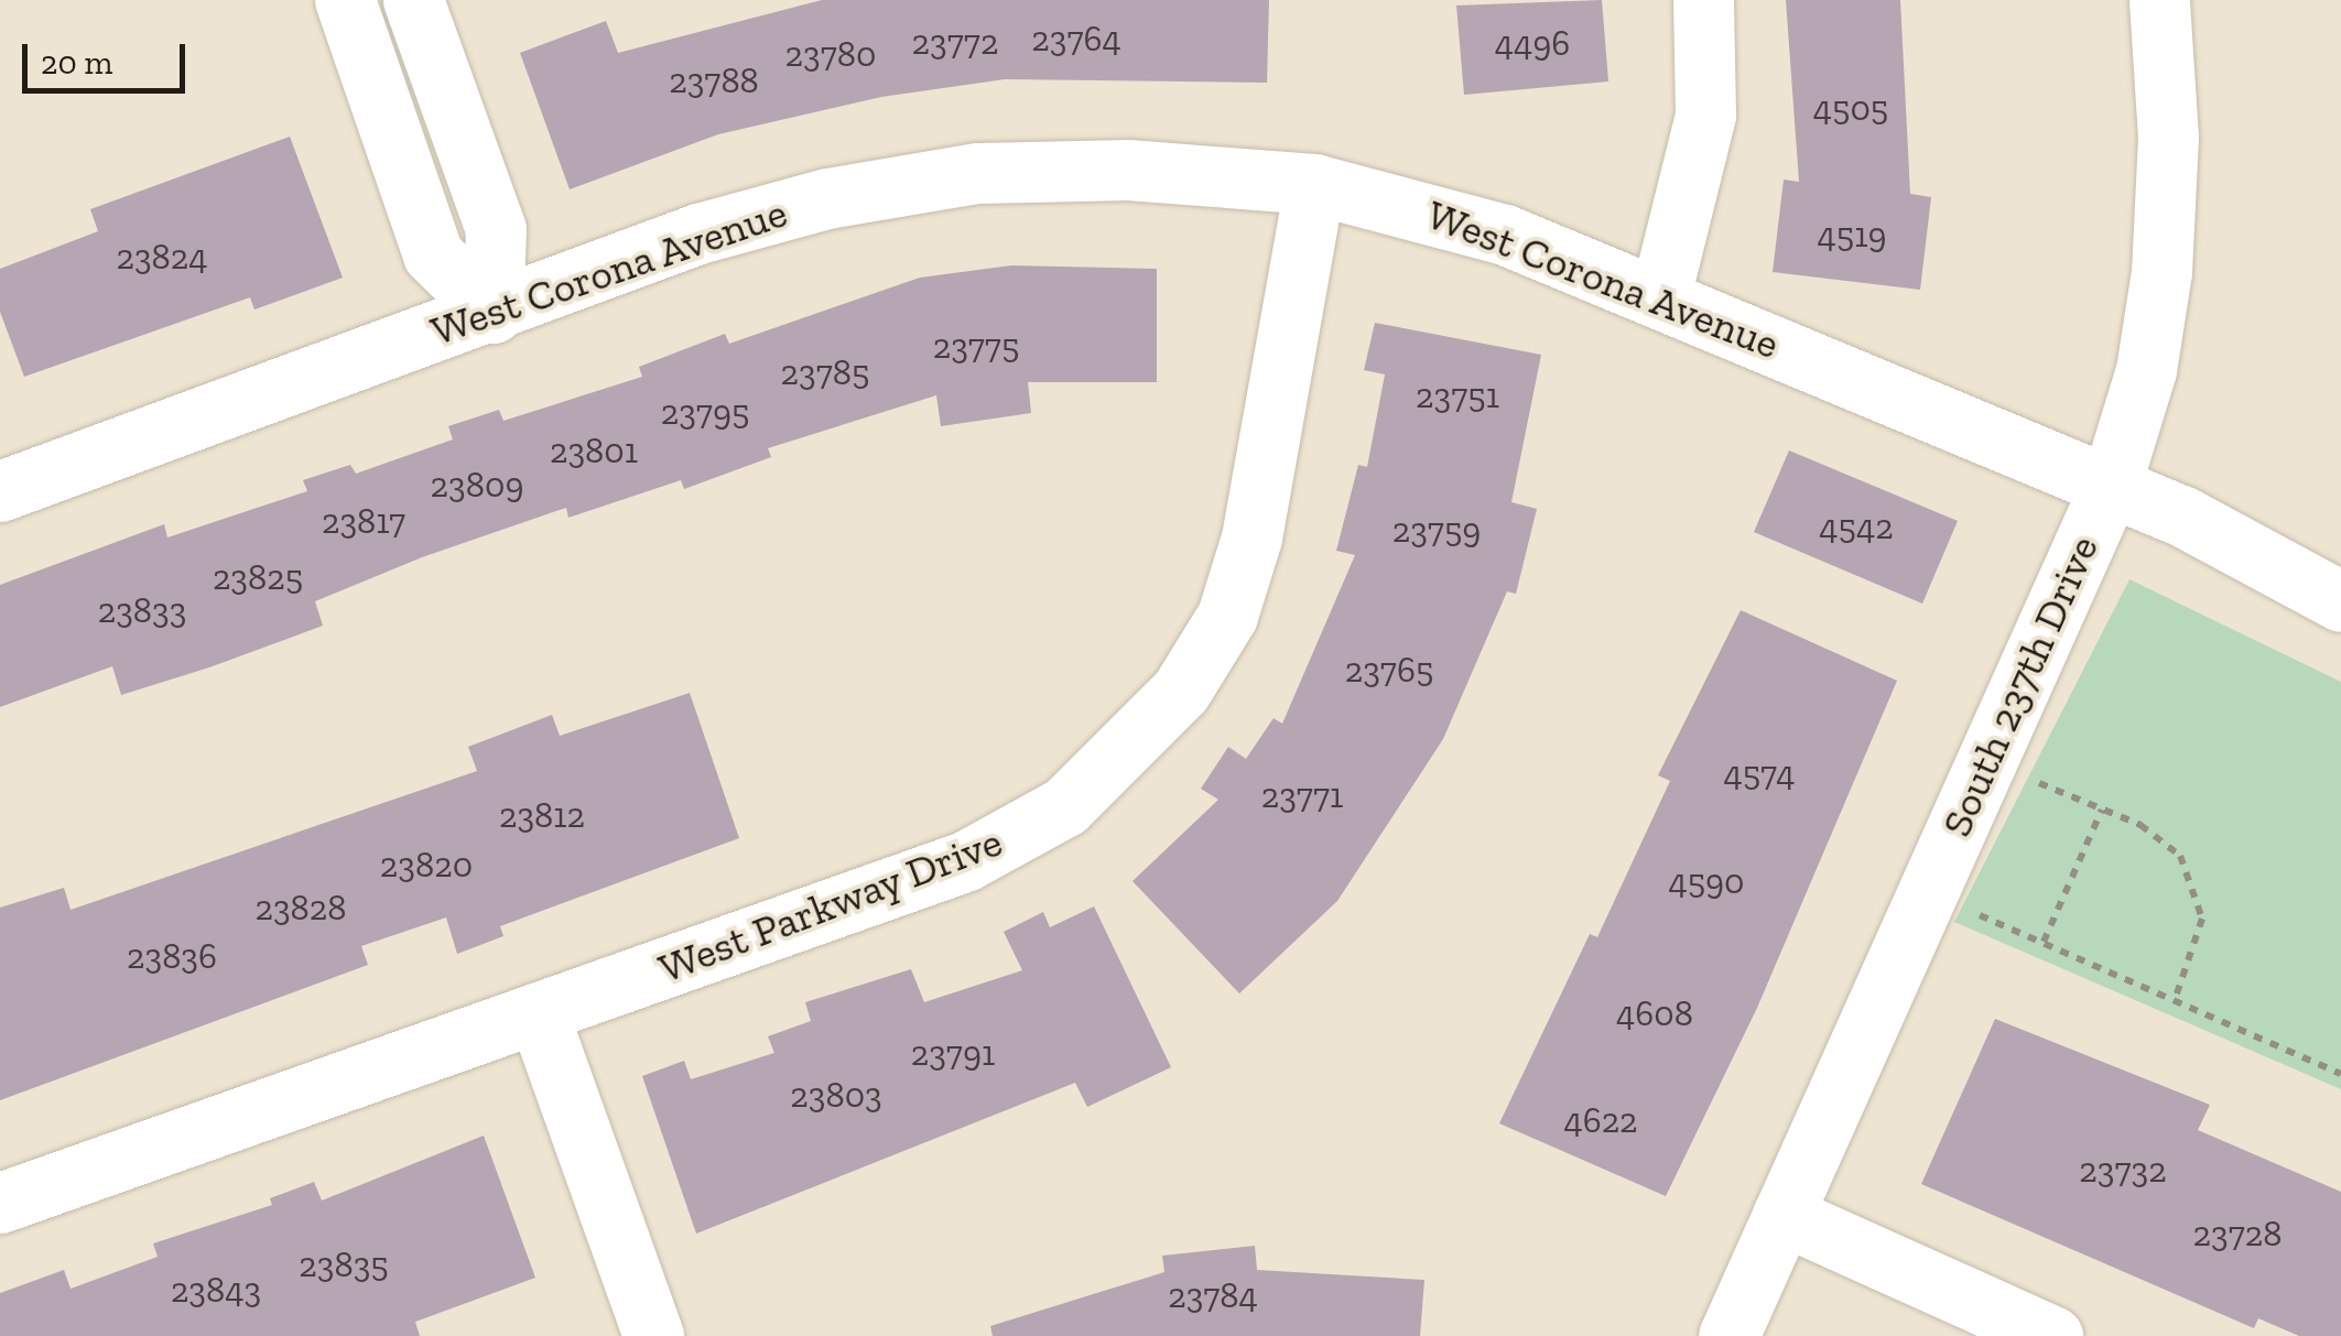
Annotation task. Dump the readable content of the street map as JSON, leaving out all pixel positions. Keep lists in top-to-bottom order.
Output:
{
  "streets": {
    "street": ["West Corona Avenue", "South 237th Drive", "West Parkway Drive"]
  },
  "crossings": [
    ["West Corona Avenue", "South 237th Drive"],
    ["West Corona Avenue", "West Parkway Drive"]
  ],
  "house_numbers": [
    "23764",
    "23772",
    "4496",
    "23780",
    "23788",
    "4505",
    "4519",
    "23824",
    "23775",
    "23785",
    "23751",
    "23795",
    "23801",
    "23809",
    "23817",
    "4542",
    "23759",
    "23825",
    "23833",
    "23765",
    "4574",
    "23771",
    "23812",
    "23820",
    "4590",
    "23828",
    "23836",
    "4608",
    "23791",
    "23803",
    "4622",
    "23732",
    "23728",
    "23835",
    "23843",
    "23784"
  ],
  "scale_bar": "20 m"
}
